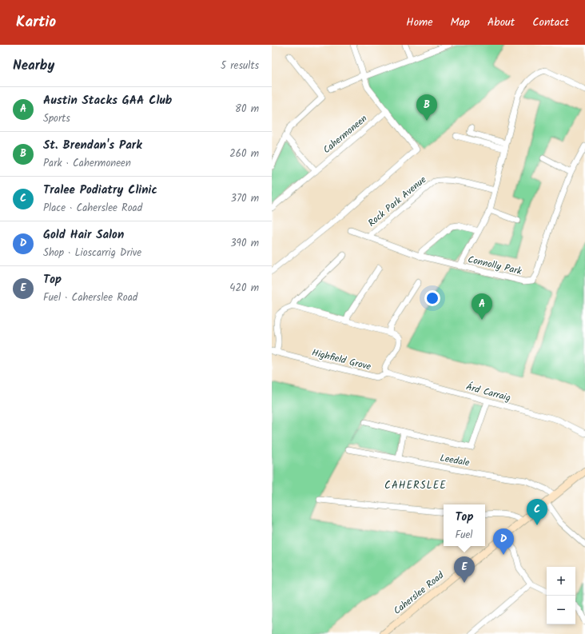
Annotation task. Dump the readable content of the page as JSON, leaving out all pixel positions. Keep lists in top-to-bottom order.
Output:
{
  "streets": {
    "main road": ["Caherslee Road"],
    "street": [
      "Cahermoneen",
      "Rock Park Avenue",
      "Connolly Park",
      "Highfield Grove",
      "Árd Carraig",
      "Leedale"
    ]
  },
  "crossings": [
    ["Rock Park Avenue", "Connolly Park"],
    ["Highfield Grove", "Árd Carraig"],
    ["Leedale", "Caherslee Road"]
  ],
  "districts": ["CAHERSLEE"],
  "page": {
    "header": "Kartio",
    "nav": [
      "Home",
      "Map",
      "About",
      "Contact"
    ],
    "heading": ["Nearby", "5 results"],
    "list": [
      {
        "mark": "A",
        "name": "Austin Stacks GAA Club",
        "note": "Sports",
        "value": "80 m"
      },
      {
        "mark": "B",
        "name": "St. Brendan's Park",
        "note": "Park · Cahermoneen",
        "value": "260 m"
      },
      {
        "mark": "C",
        "name": "Tralee Podiatry Clinic",
        "note": "Place · Caherslee Road",
        "value": "370 m"
      },
      {
        "mark": "D",
        "name": "Gold Hair Salon",
        "note": "Shop · Lioscarrig Drive",
        "value": "390 m"
      },
      {
        "mark": "E",
        "name": "Top",
        "note": "Fuel · Caherslee Road",
        "value": "420 m"
      }
    ],
    "pins": [
      "B",
      "A",
      "C",
      "D",
      "E"
    ],
    "popup": ["Top", "Fuel"],
    "map_buttons": ["+", "−"]
  }
}
